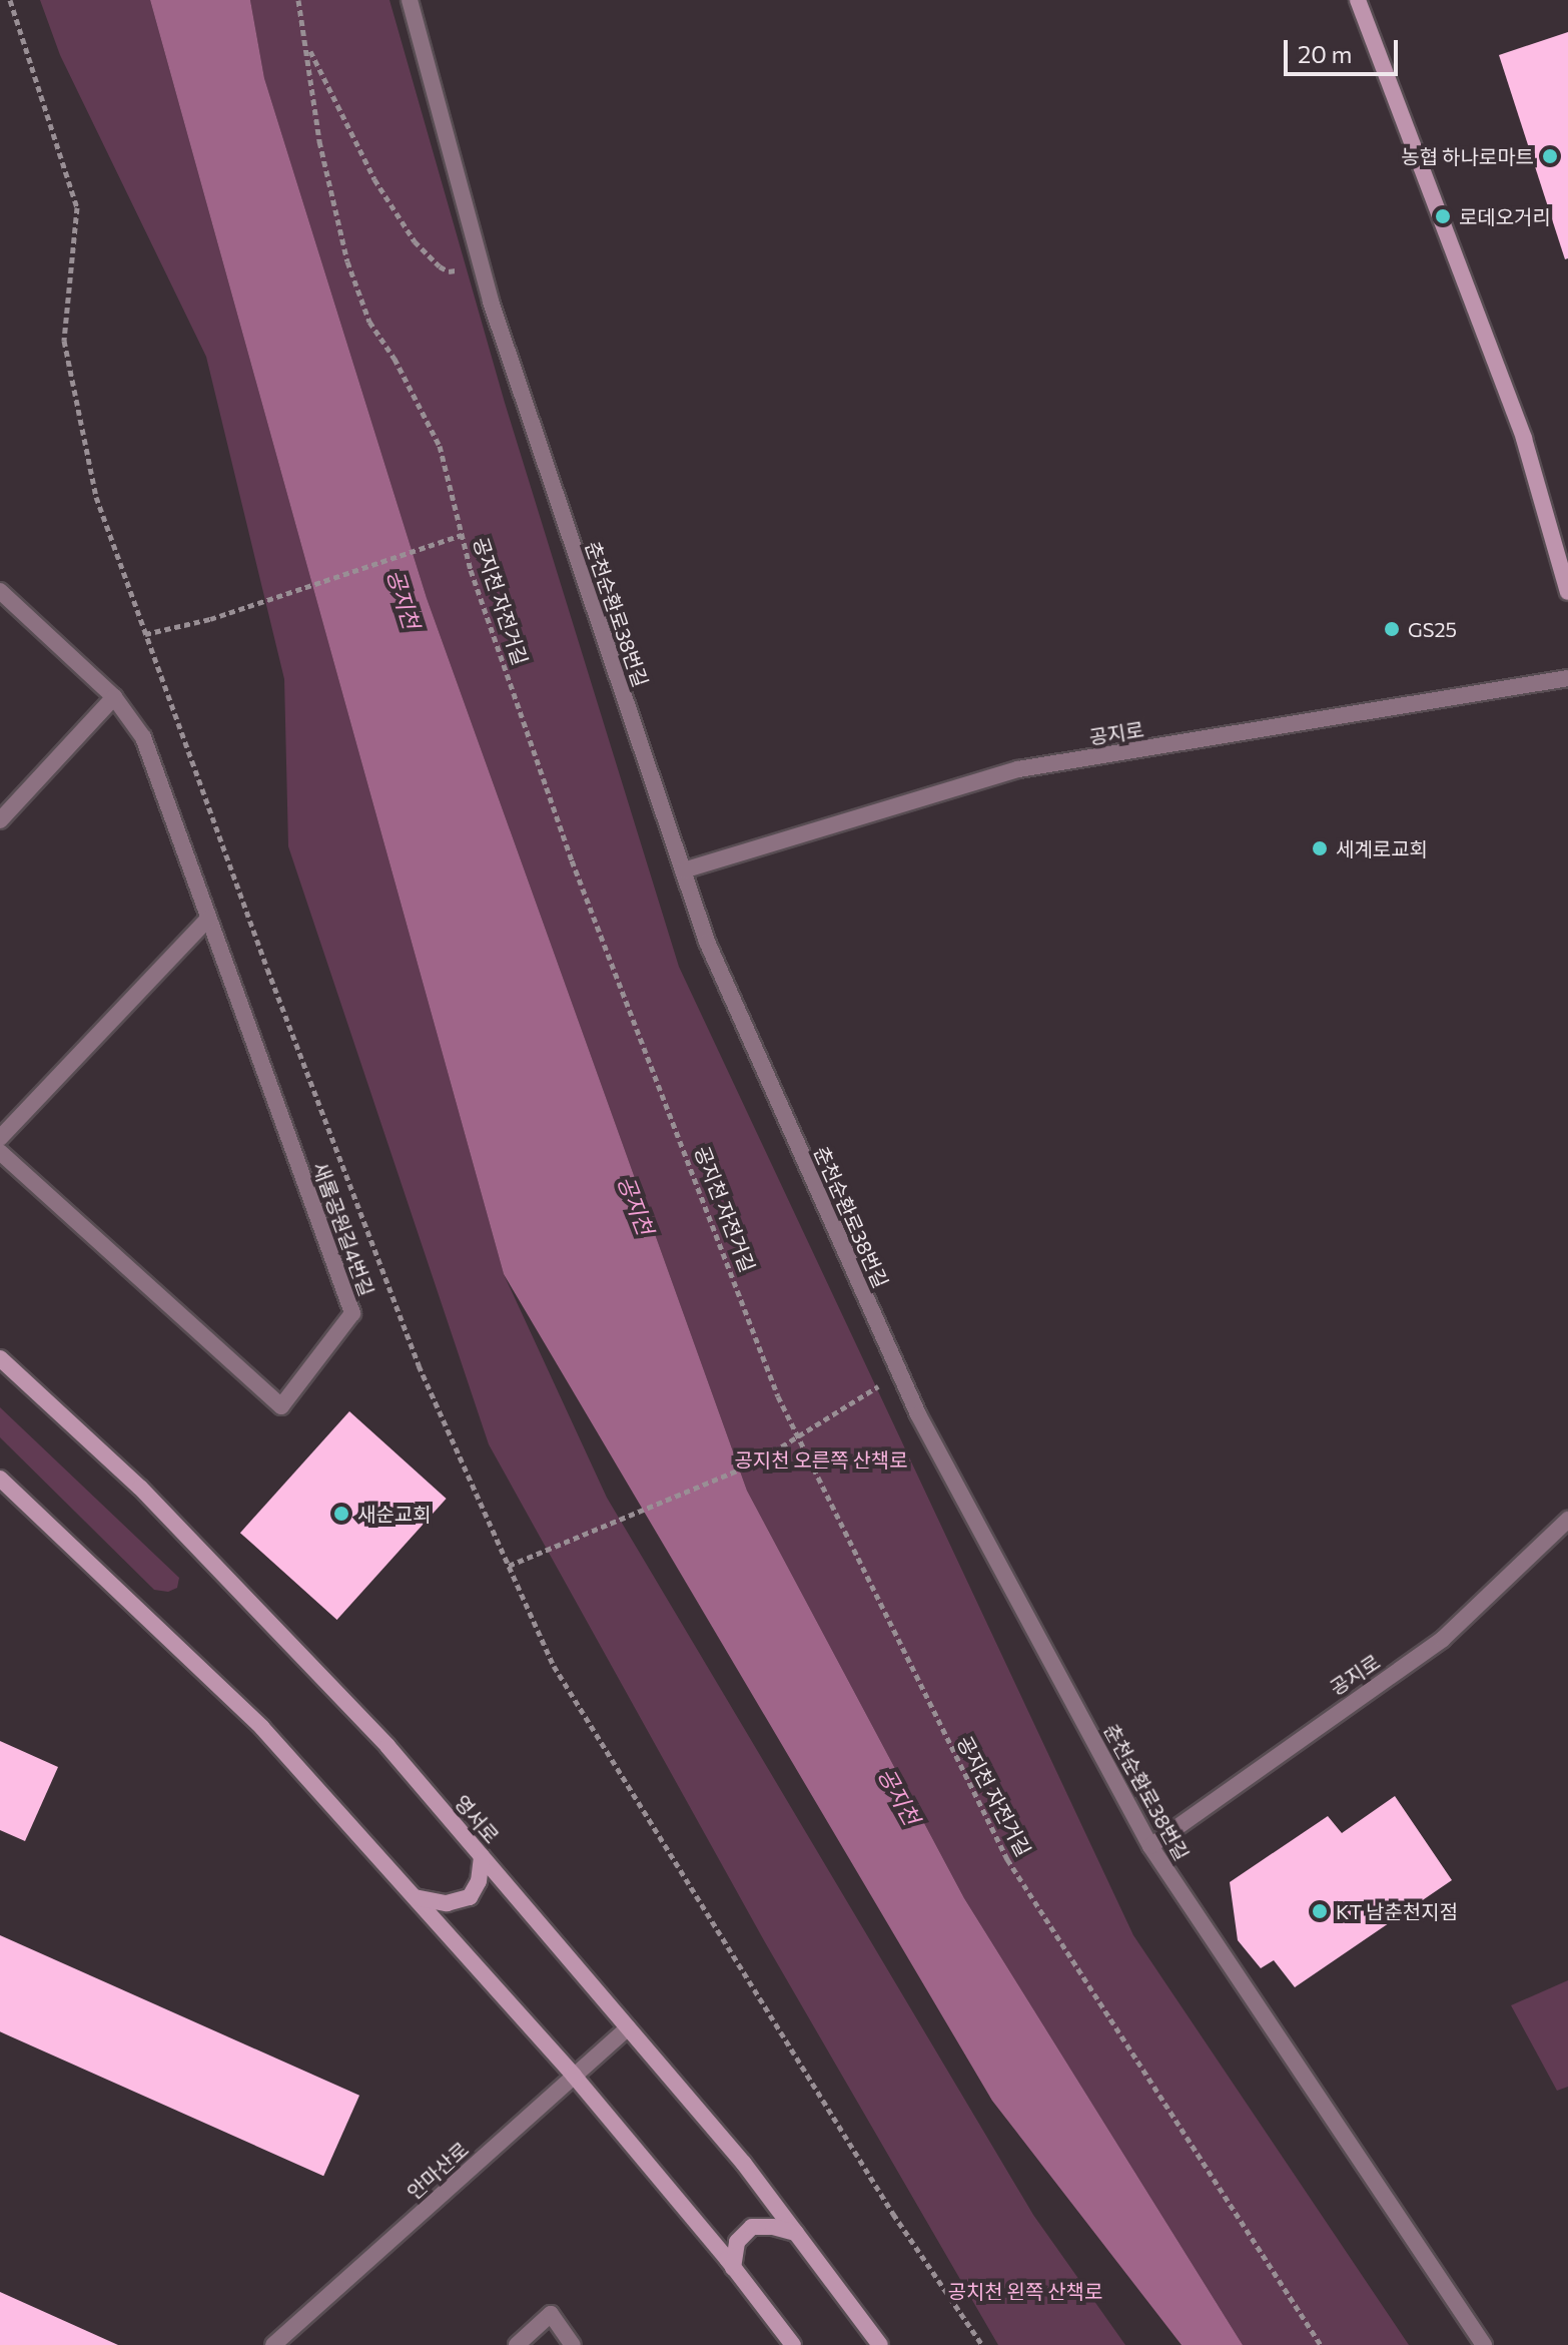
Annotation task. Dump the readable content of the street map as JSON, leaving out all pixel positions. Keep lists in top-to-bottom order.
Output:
{
  "streets": {
    "street": [
      "춘천순환로38번길",
      "공지로",
      "새롬공원길4번길",
      "영서로",
      "안마산로"
    ],
    "path": ["공지천 자전거길"]
  },
  "crossings": [
    ["춘천순환로38번길", "공지로"],
    ["영서로", "안마산로"]
  ],
  "water": ["공지천"],
  "parks": ["공지천 오른쪽 산책로", "공치천 왼쪽 산책로"],
  "places": [
    "농협 하나로마트",
    "로데오거리",
    "GS25",
    "세계로교회",
    "새순교회",
    "KT 남춘천지점"
  ],
  "scale_bar": "20 m"
}
